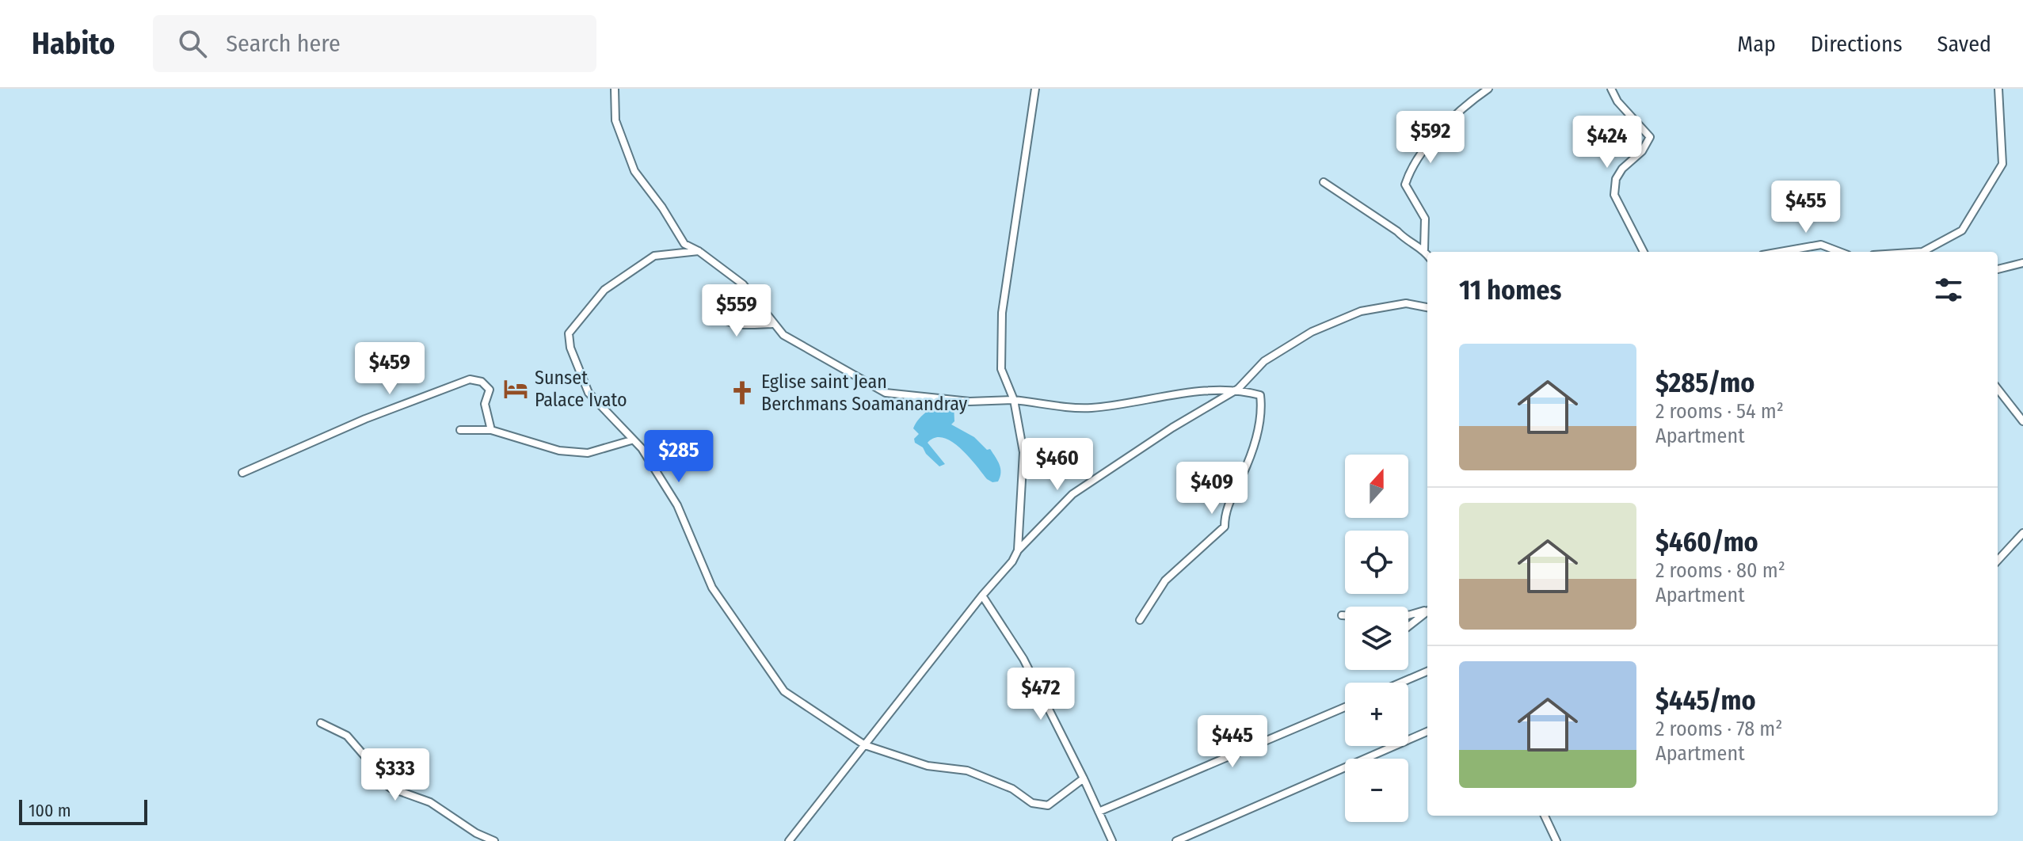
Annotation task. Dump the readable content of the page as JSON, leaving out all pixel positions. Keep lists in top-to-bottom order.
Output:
{
  "places": {
    "hotel": ["Sunset Palace Ivato"],
    "church": ["Eglise saint Jean Berchmans Soamanandray"]
  },
  "scale_bar": "100 m",
  "north": "top",
  "page": {
    "header": "Habito",
    "search": "Search here",
    "nav": ["Map", "Directions", "Saved"],
    "price": [
      "$592",
      "$424",
      "$455",
      "$559",
      "$459",
      "$285",
      "$460",
      "$409",
      "$472",
      "$445",
      "$333"
    ],
    "heading": "11 homes",
    "list": [
      {
        "name": "$285/mo",
        "note": "2 rooms · 54 m² · Apartment"
      },
      {
        "name": "$460/mo",
        "note": "2 rooms · 80 m² · Apartment"
      },
      {
        "name": "$445/mo",
        "note": "2 rooms · 78 m² · Apartment"
      }
    ],
    "map_buttons": ["+", "−"],
    "scale": "100 m"
  }
}
